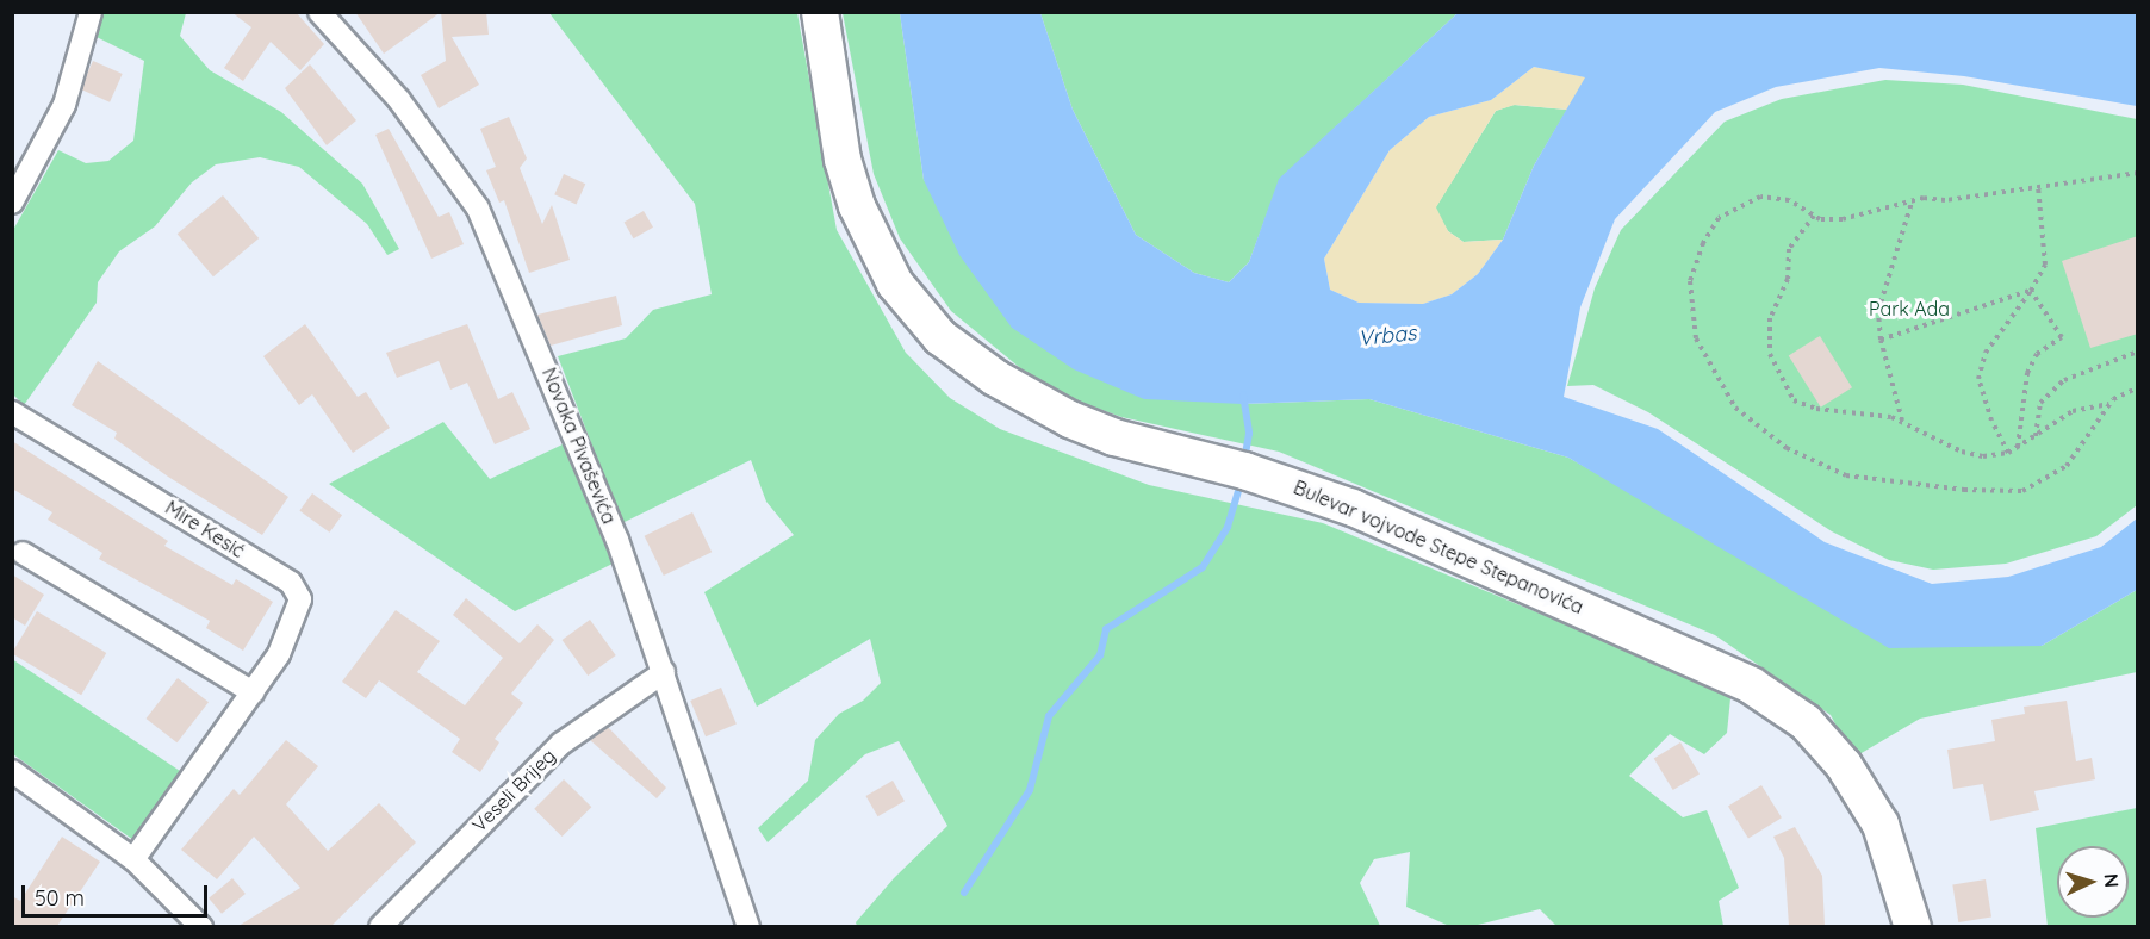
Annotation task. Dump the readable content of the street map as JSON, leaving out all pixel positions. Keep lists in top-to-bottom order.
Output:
{
  "streets": {
    "main road": ["Bulevar vojvode Stepe Stepanovića"],
    "street": ["Novaka Pivaševića", "Mire Kesić", "Veseli Brijeg"]
  },
  "crossings": [
    ["Novaka Pivaševića", "Veseli Brijeg"]
  ],
  "water": ["Vrbas"],
  "parks": ["Park Ada"],
  "scale_bar": "50 m",
  "north": "right"
}
